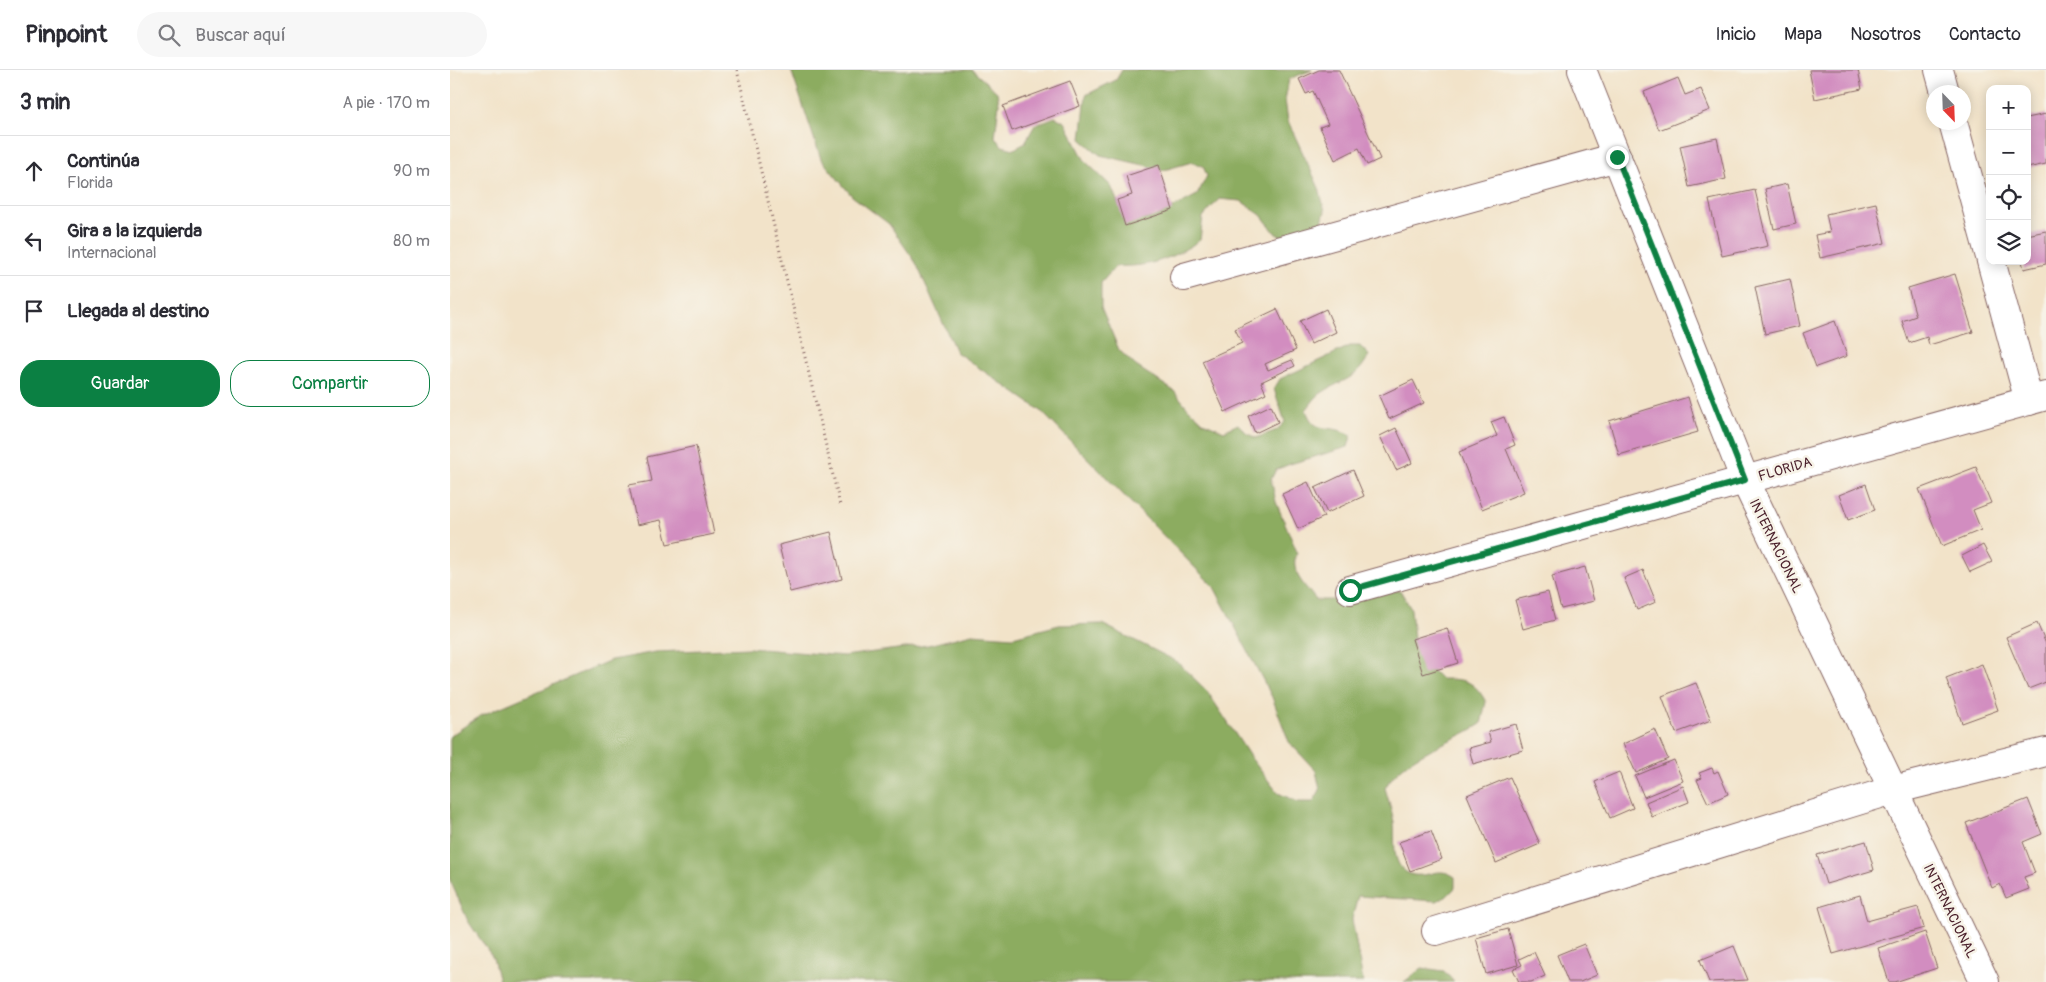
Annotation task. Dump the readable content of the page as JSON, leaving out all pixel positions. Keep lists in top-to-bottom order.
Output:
{
  "streets": {
    "street": ["FLORIDA", "INTERNACIONAL"]
  },
  "crossings": [
    ["FLORIDA", "INTERNACIONAL"]
  ],
  "north": "bottom right",
  "page": {
    "header": "Pinpoint",
    "search": "Buscar aquí",
    "nav": [
      "Inicio",
      "Mapa",
      "Nosotros",
      "Contacto"
    ],
    "heading": ["3 min", "A pie · 170 m"],
    "map_buttons": ["+", "−"],
    "list": [
      ["Continúa", "Florida", "90 m"],
      ["Gira a la izquierda", "Internacional", "80 m"],
      "Llegada al destino"
    ],
    "buttons": ["Guardar", "Compartir"]
  }
}
